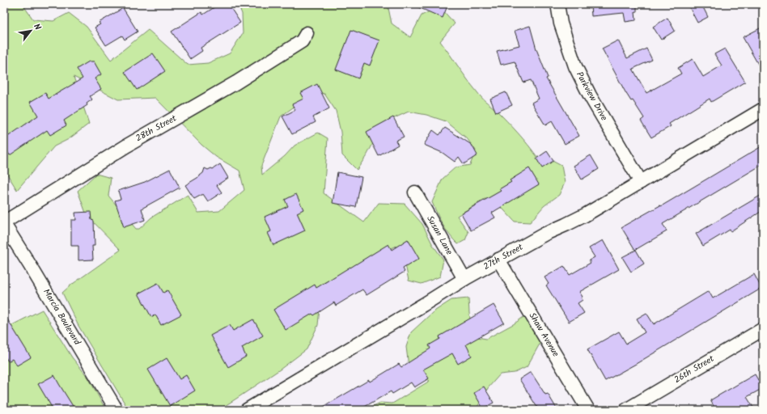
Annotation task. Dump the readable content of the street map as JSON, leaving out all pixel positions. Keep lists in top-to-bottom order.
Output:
{
  "streets": {
    "street": [
      "Parkview Drive",
      "28th Street",
      "Susan Lane",
      "27th Street",
      "Marcia Boulevard",
      "Shaw Avenue",
      "26th Street"
    ]
  },
  "crossings": [
    ["Parkview Drive", "27th Street"],
    ["28th Street", "Marcia Boulevard"],
    ["Susan Lane", "27th Street"],
    ["27th Street", "Shaw Avenue"]
  ],
  "north": "top right"
}
